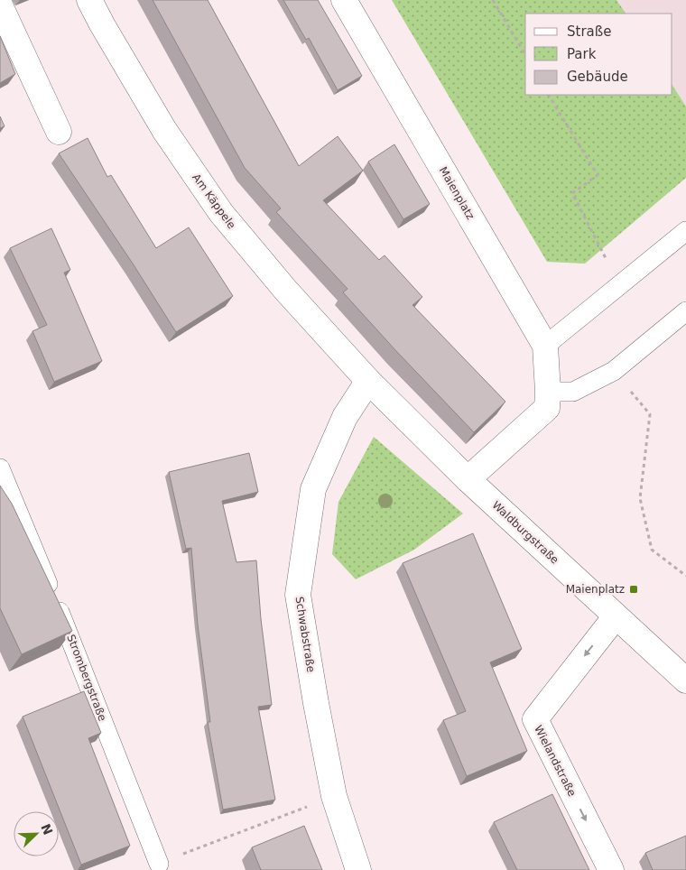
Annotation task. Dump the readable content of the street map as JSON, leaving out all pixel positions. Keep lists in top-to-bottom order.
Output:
{
  "streets": {
    "street": [
      "Maienplatz",
      "Am Käppele",
      "Waldburgstraße",
      "Schwabstraße",
      "Wielandstraße"
    ],
    "lane": ["Strombergstraße"]
  },
  "crossings": [
    ["Maienplatz", "Waldburgstraße"],
    ["Am Käppele", "Waldburgstraße"],
    ["Am Käppele", "Schwabstraße"],
    ["Waldburgstraße", "Schwabstraße"],
    ["Waldburgstraße", "Wielandstraße"]
  ],
  "one_way": ["Wielandstraße"],
  "places": {
    "transit": ["Maienplatz"]
  },
  "legend": ["Straße", "Park", "Gebäude"],
  "north": "top right"
}
